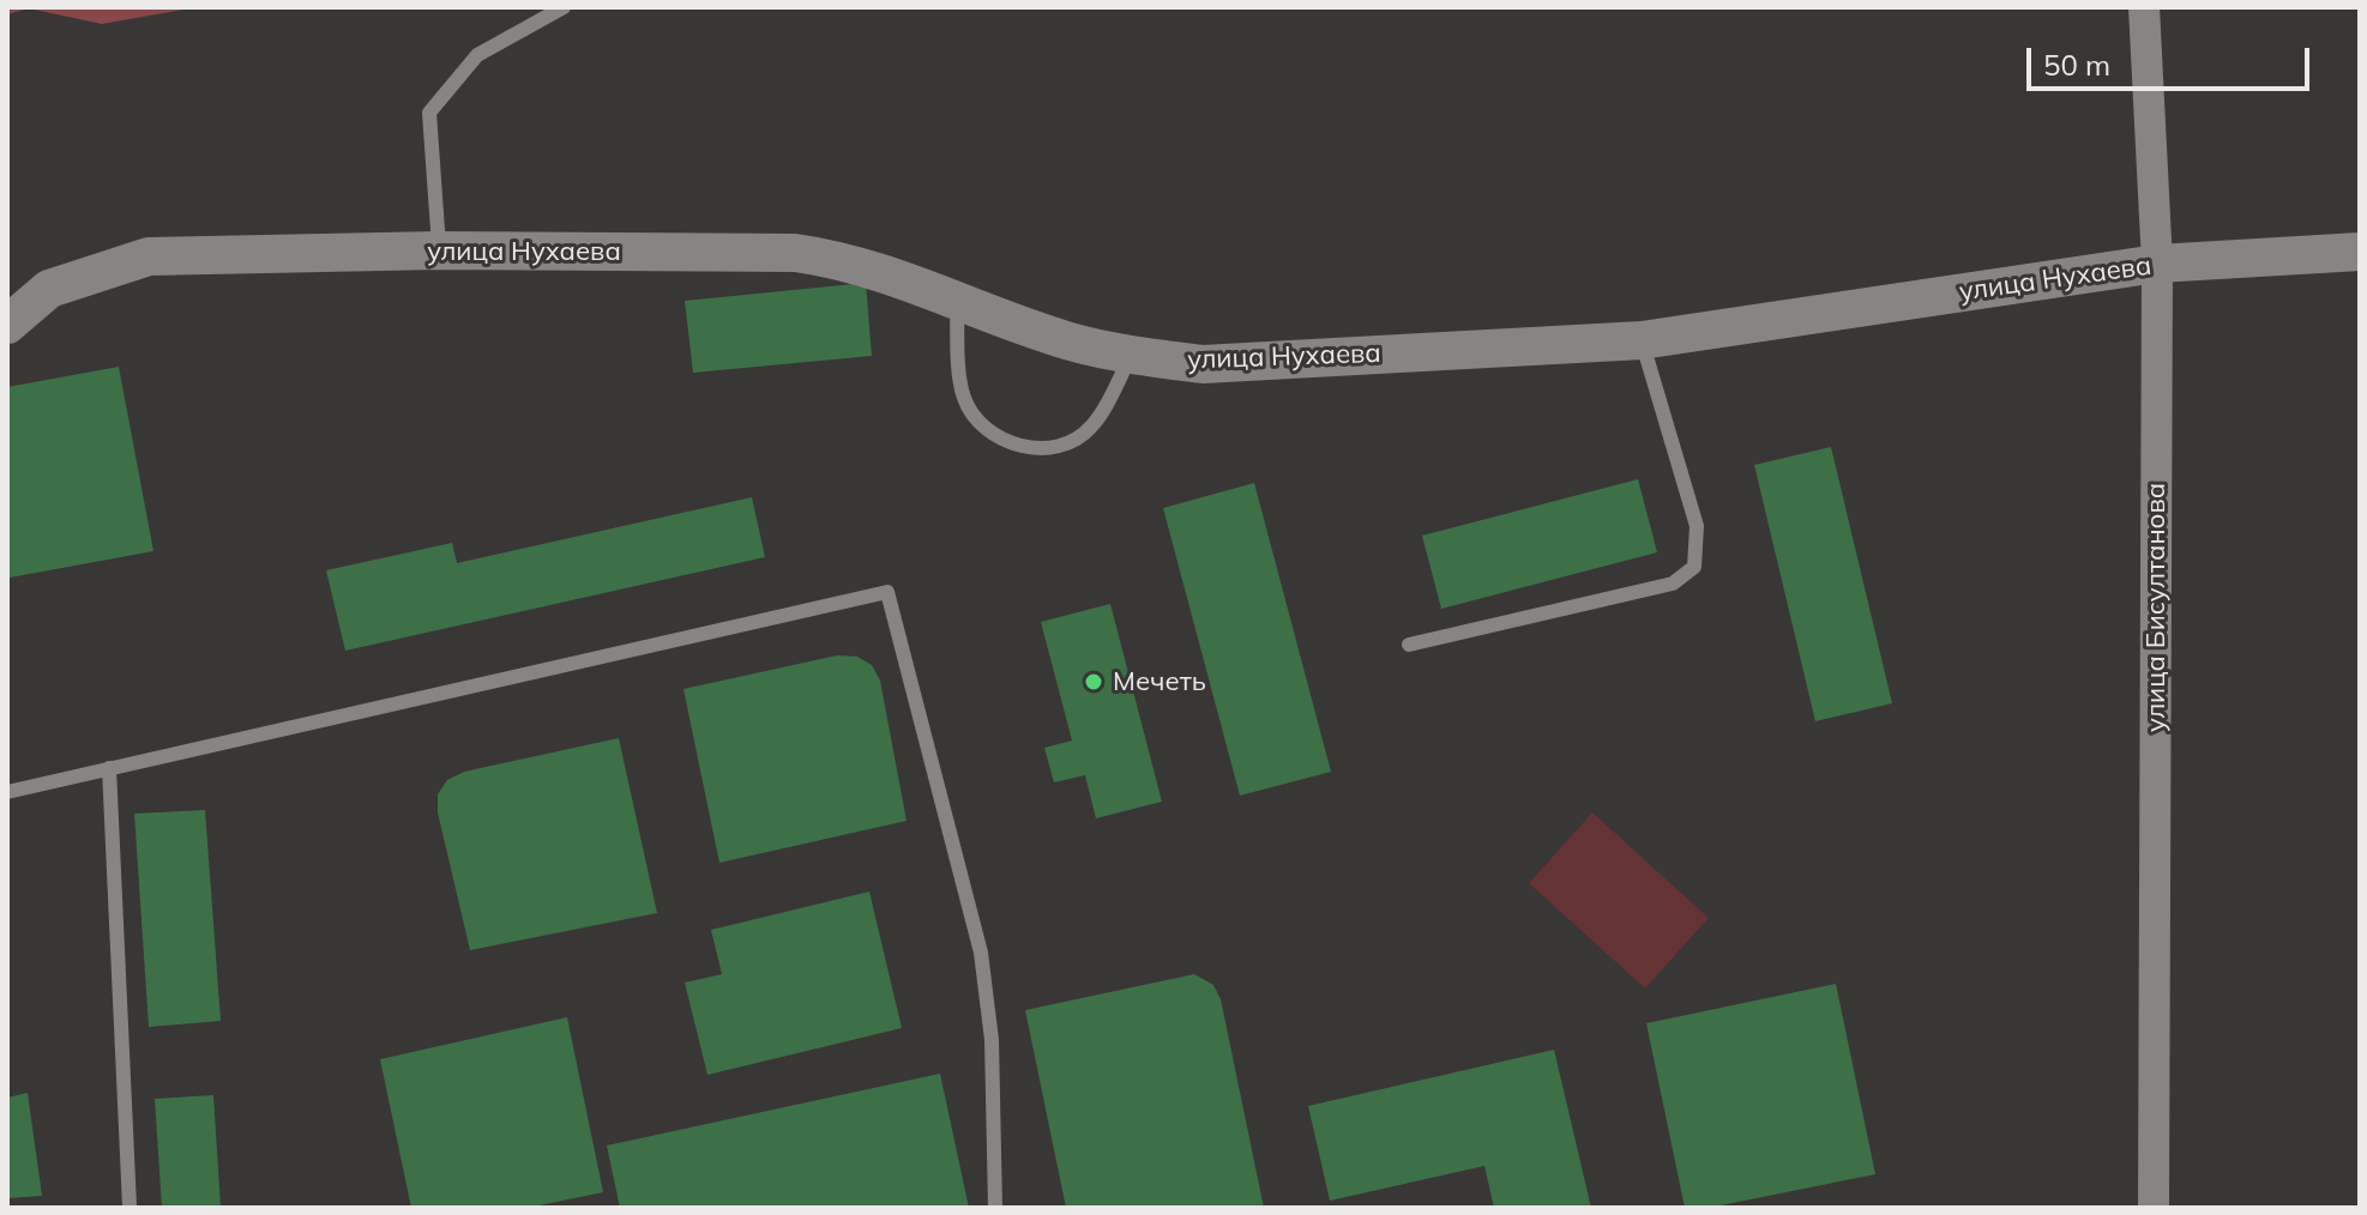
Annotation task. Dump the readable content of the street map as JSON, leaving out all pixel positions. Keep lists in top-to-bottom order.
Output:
{
  "streets": {
    "street": ["улица Нухаева", "улица Бисултанова"]
  },
  "crossings": [
    ["улица Нухаева", "улица Бисултанова"]
  ],
  "places": ["Мечеть"],
  "scale_bar": "50 m"
}
